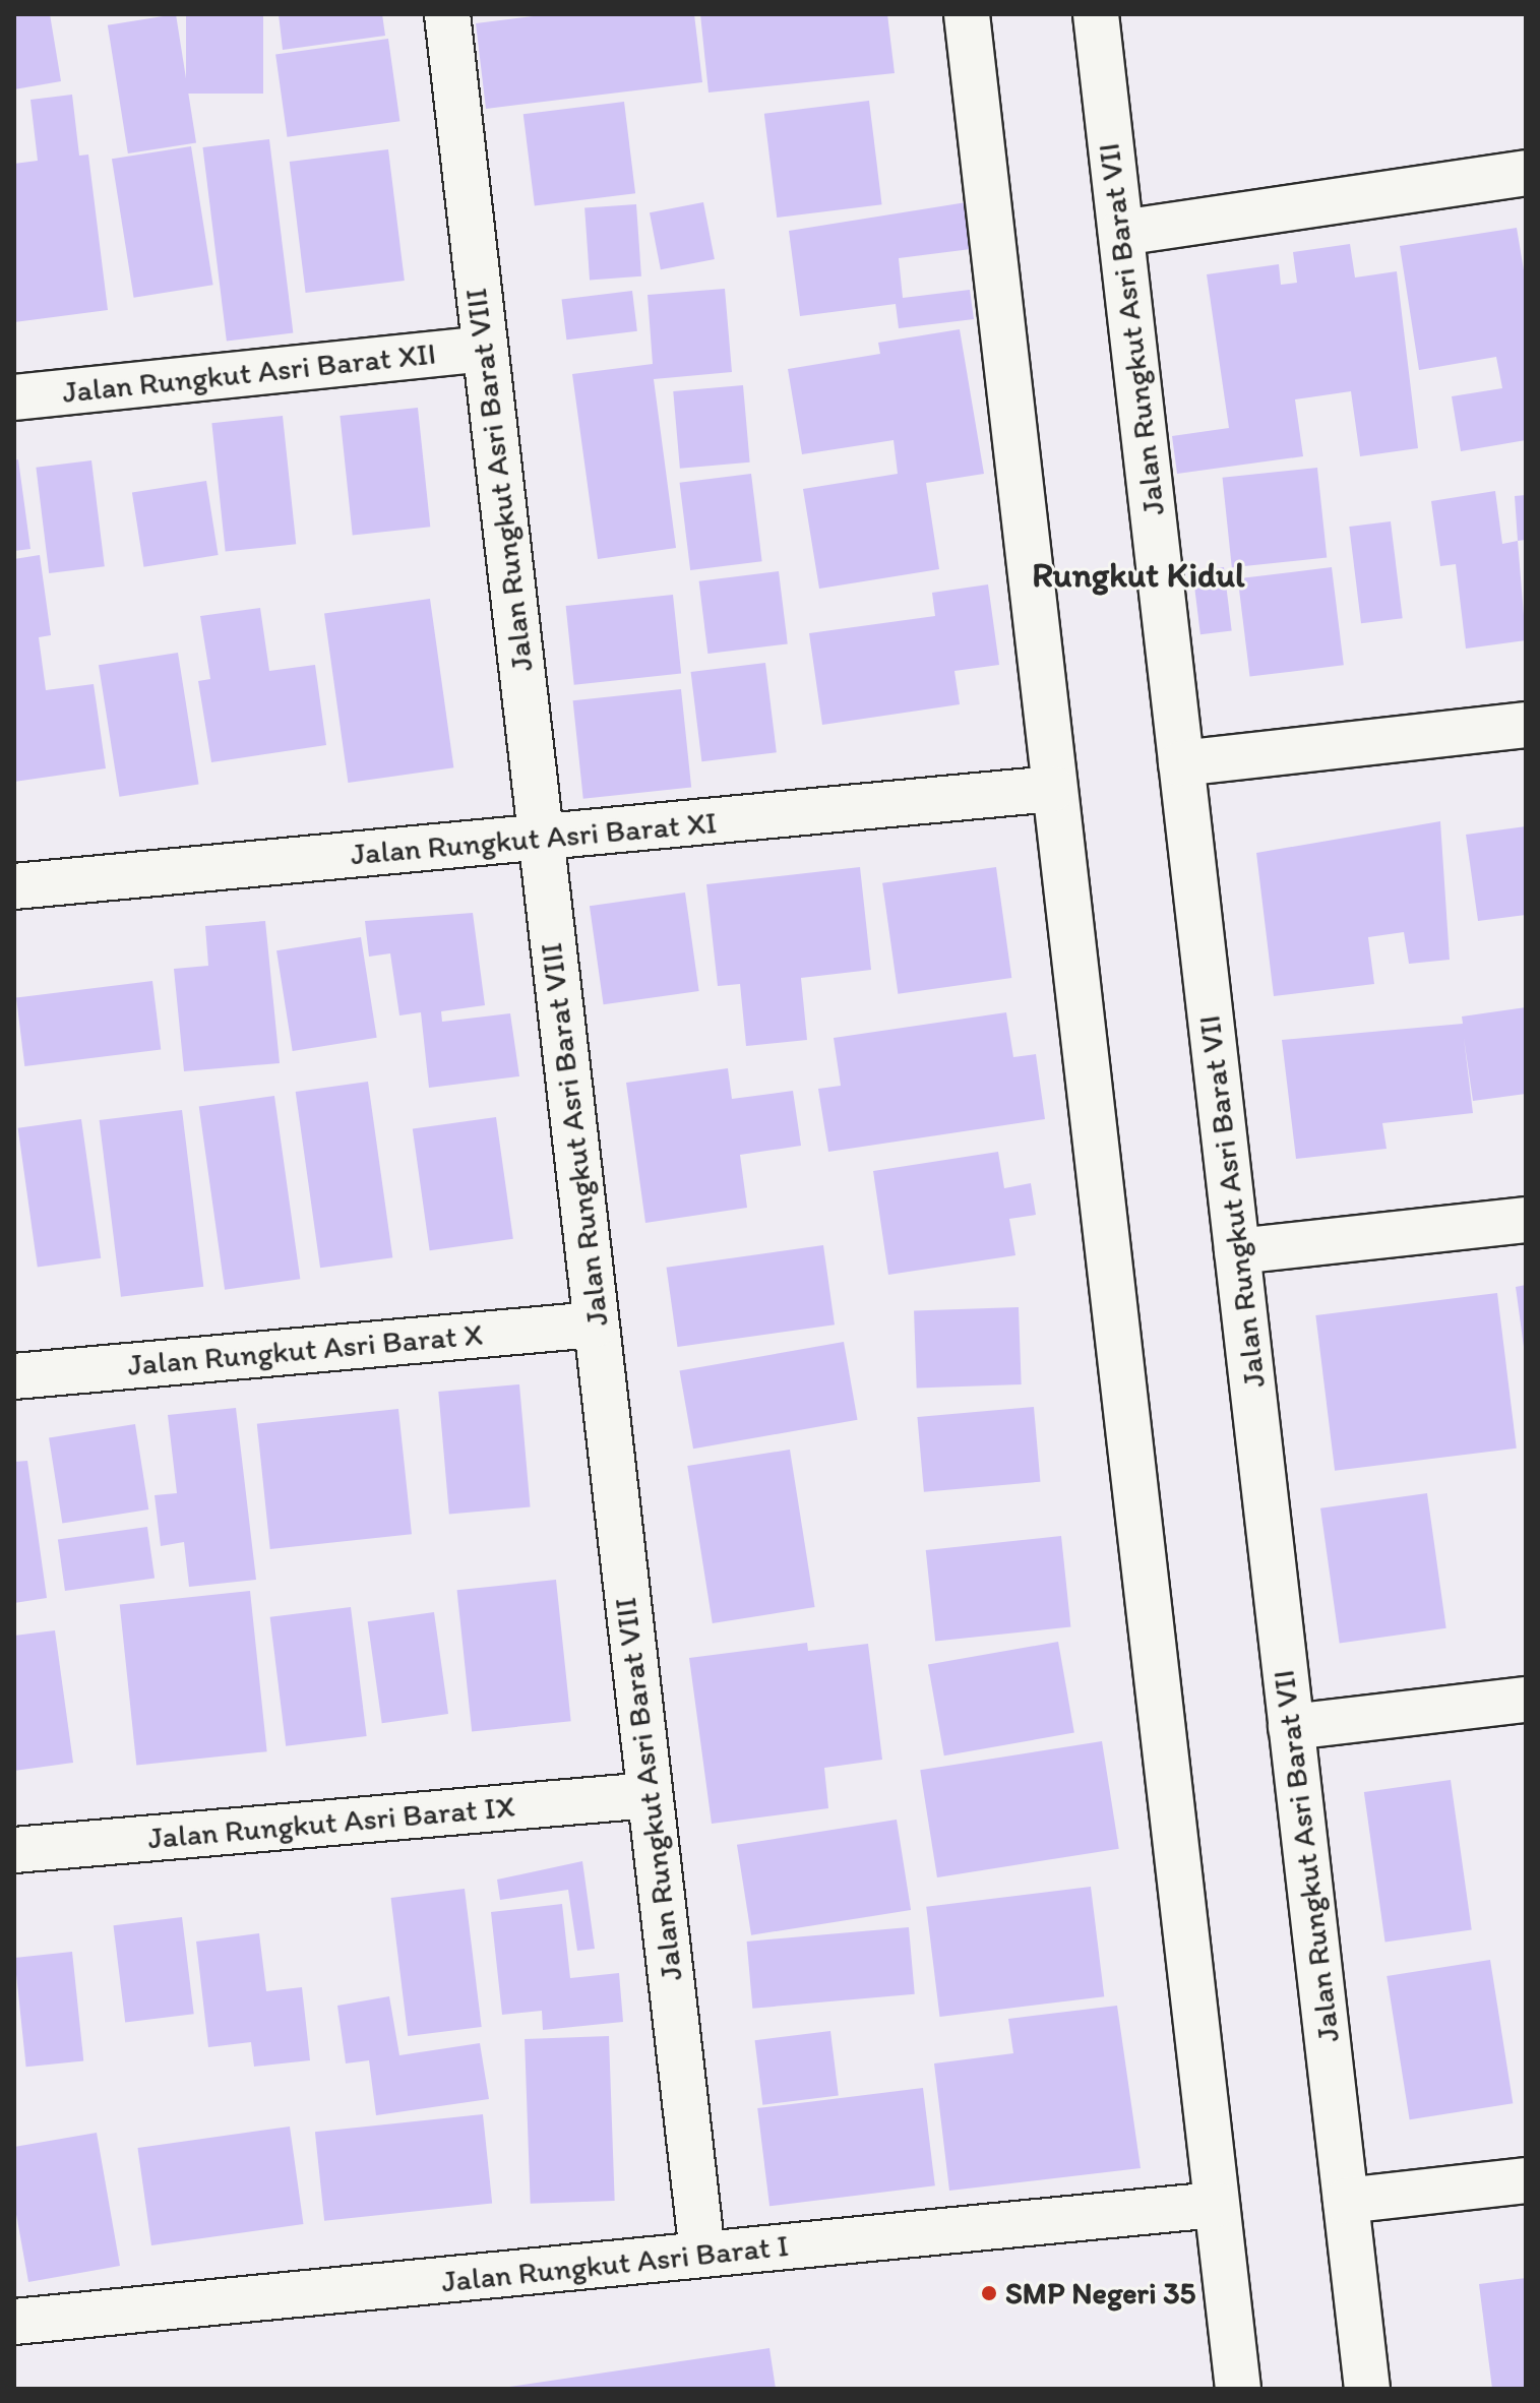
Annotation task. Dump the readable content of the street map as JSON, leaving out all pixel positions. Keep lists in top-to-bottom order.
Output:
{
  "streets": {
    "street": [
      "Jalan Rungkut Asri Barat VII",
      "Jalan Rungkut Asri Barat XII",
      "Jalan Rungkut Asri Barat VIII",
      "Jalan Rungkut Asri Barat XI",
      "Jalan Rungkut Asri Barat X",
      "Jalan Rungkut Asri Barat IX",
      "Jalan Rungkut Asri Barat I"
    ]
  },
  "crossings": [
    ["Jalan Rungkut Asri Barat XII", "Jalan Rungkut Asri Barat VIII"],
    ["Jalan Rungkut Asri Barat VIII", "Jalan Rungkut Asri Barat XI"],
    ["Jalan Rungkut Asri Barat VIII", "Jalan Rungkut Asri Barat X"],
    ["Jalan Rungkut Asri Barat VIII", "Jalan Rungkut Asri Barat IX"],
    ["Jalan Rungkut Asri Barat VIII", "Jalan Rungkut Asri Barat I"]
  ],
  "districts": ["Rungkut Kidul"],
  "places": ["SMP Negeri 35"]
}
